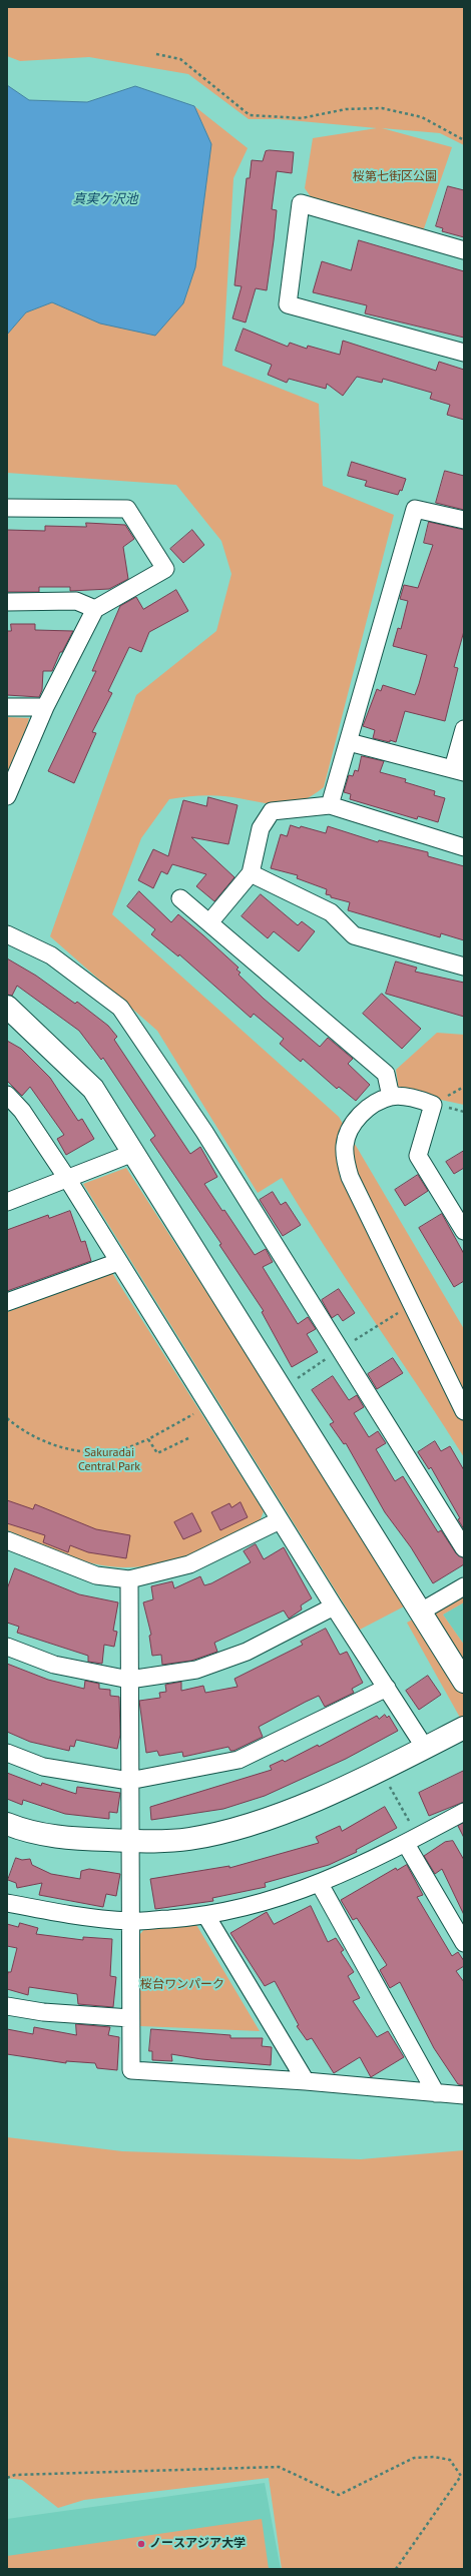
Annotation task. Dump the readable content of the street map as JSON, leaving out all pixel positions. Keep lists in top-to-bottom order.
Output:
{
  "water": ["真実ケ沢池"],
  "parks": ["桜第七街区公園", "Sakuradai Central Park", "桜台ワンパーク"],
  "places": ["ノースアジア大学"]
}
